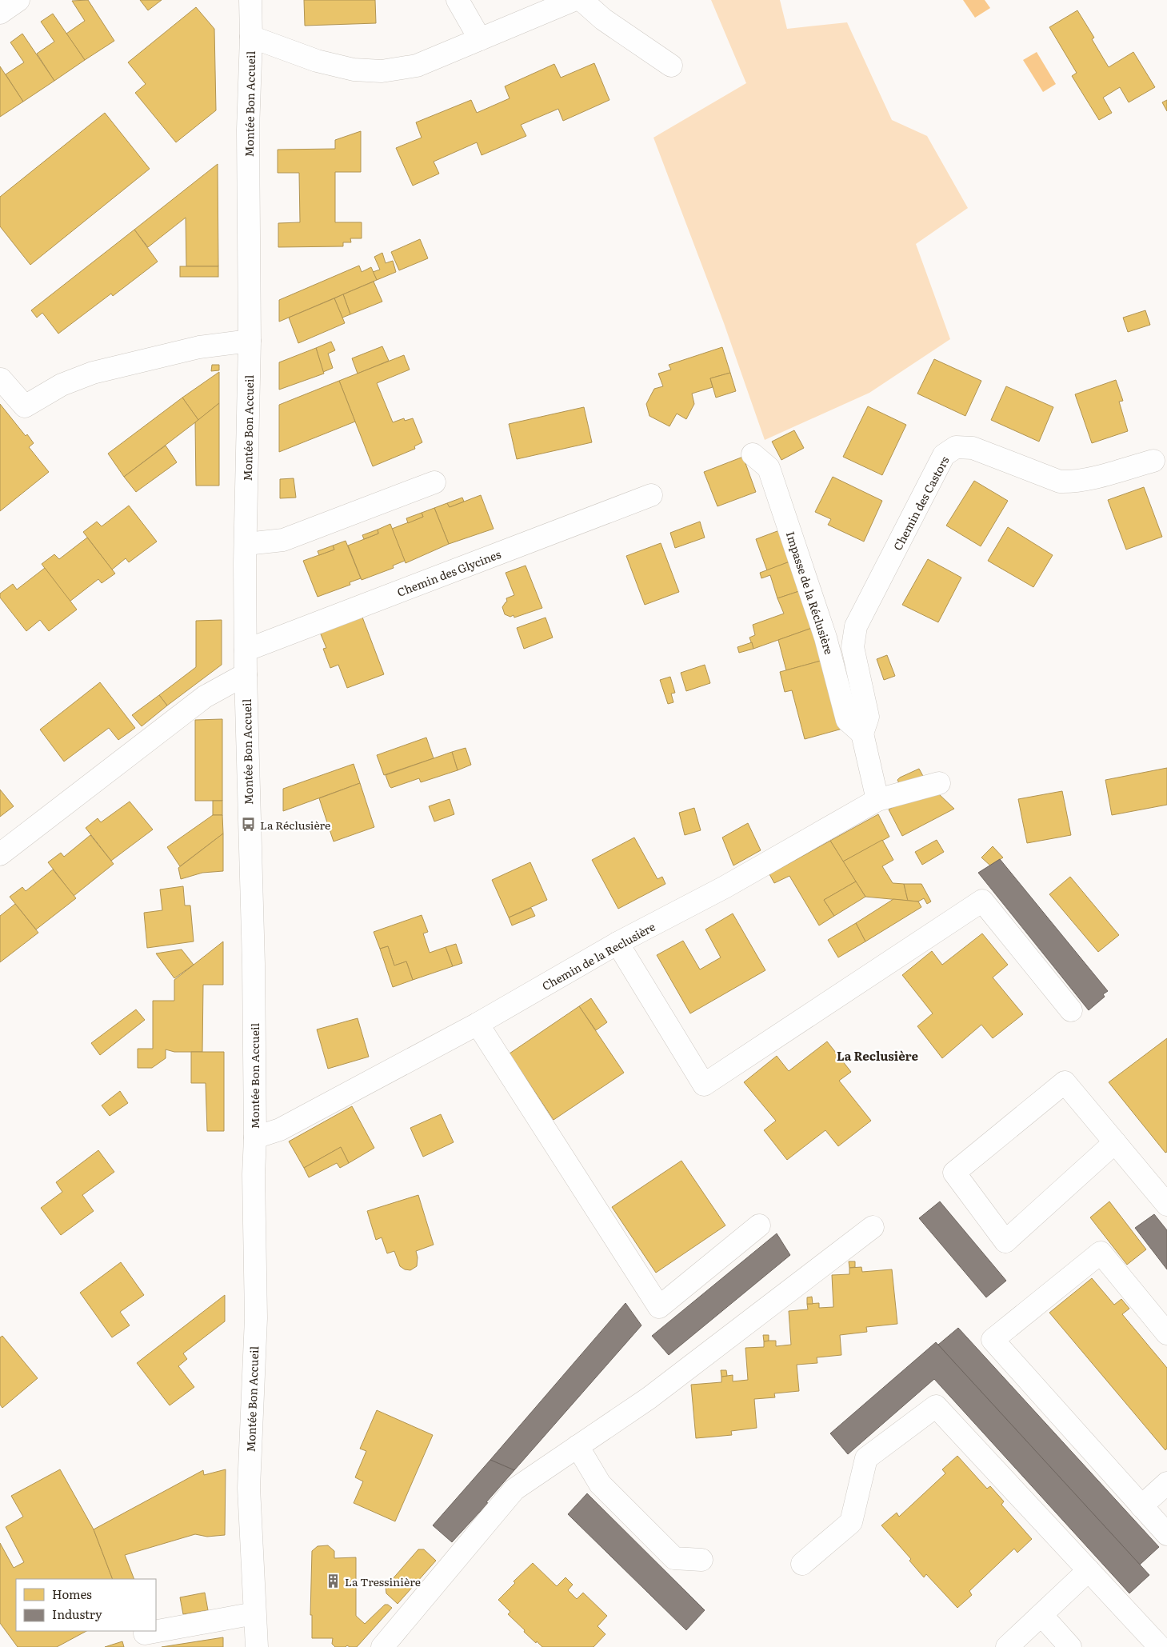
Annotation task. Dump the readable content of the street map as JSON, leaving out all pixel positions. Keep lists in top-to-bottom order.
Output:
{
  "streets": {
    "street": [
      "Montée Bon Accueil",
      "Chemin des Castors",
      "Chemin des Glycines",
      "Impasse de la Réclusière",
      "Chemin de la Reclusière"
    ]
  },
  "crossings": [
    ["Montée Bon Accueil", "Chemin des Glycines"],
    ["Montée Bon Accueil", "Chemin de la Reclusière"],
    ["Chemin des Castors", "Impasse de la Réclusière"]
  ],
  "districts": ["La Reclusière"],
  "places": {
    "bus stop": ["La Réclusière"],
    "building": ["La Tressinière"]
  },
  "legend": ["Homes", "Industry"]
}
